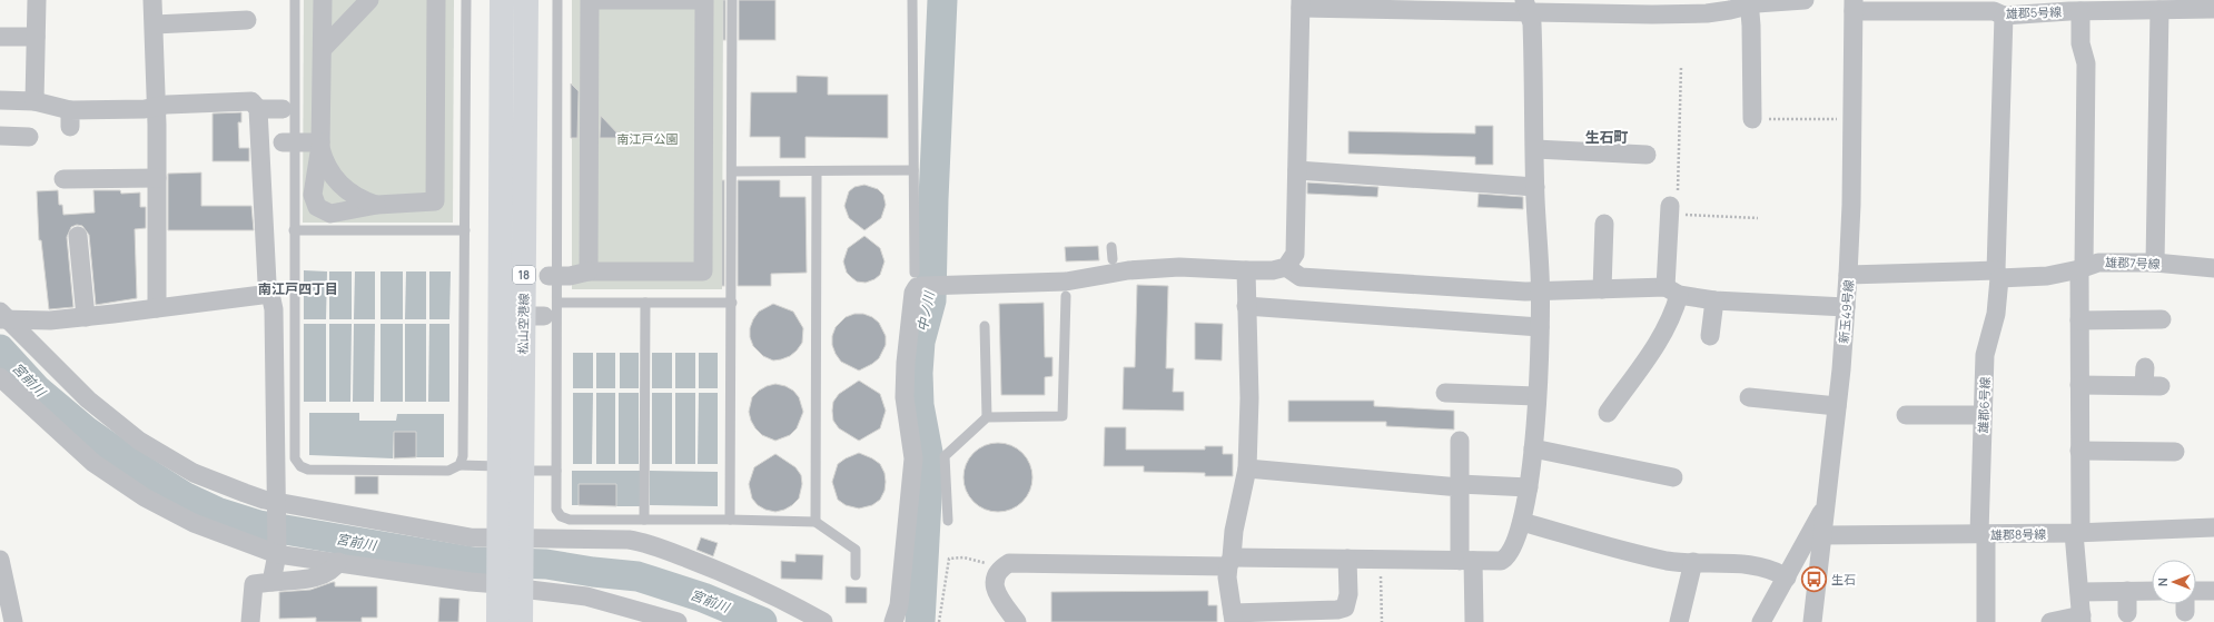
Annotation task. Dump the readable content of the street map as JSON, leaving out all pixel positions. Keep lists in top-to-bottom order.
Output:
{
  "streets": {
    "main road": ["18", "松山空港線"],
    "street": [
      "雄郡5号線",
      "雄郡7号線",
      "新玉49号線",
      "雄郡6号線",
      "雄郡8号線"
    ]
  },
  "crossings": [
    ["雄郡5号線", "新玉49号線"],
    ["雄郡5号線", "雄郡6号線"],
    ["雄郡7号線", "新玉49号線"],
    ["雄郡7号線", "雄郡6号線"],
    ["新玉49号線", "雄郡8号線"],
    ["雄郡6号線", "雄郡8号線"]
  ],
  "districts": ["生石町", "南江戸四丁目"],
  "water": ["中ノ川", "宮前川"],
  "parks": ["南江戸公園"],
  "places": {
    "bus stop": ["生石"]
  },
  "north": "left"
}
